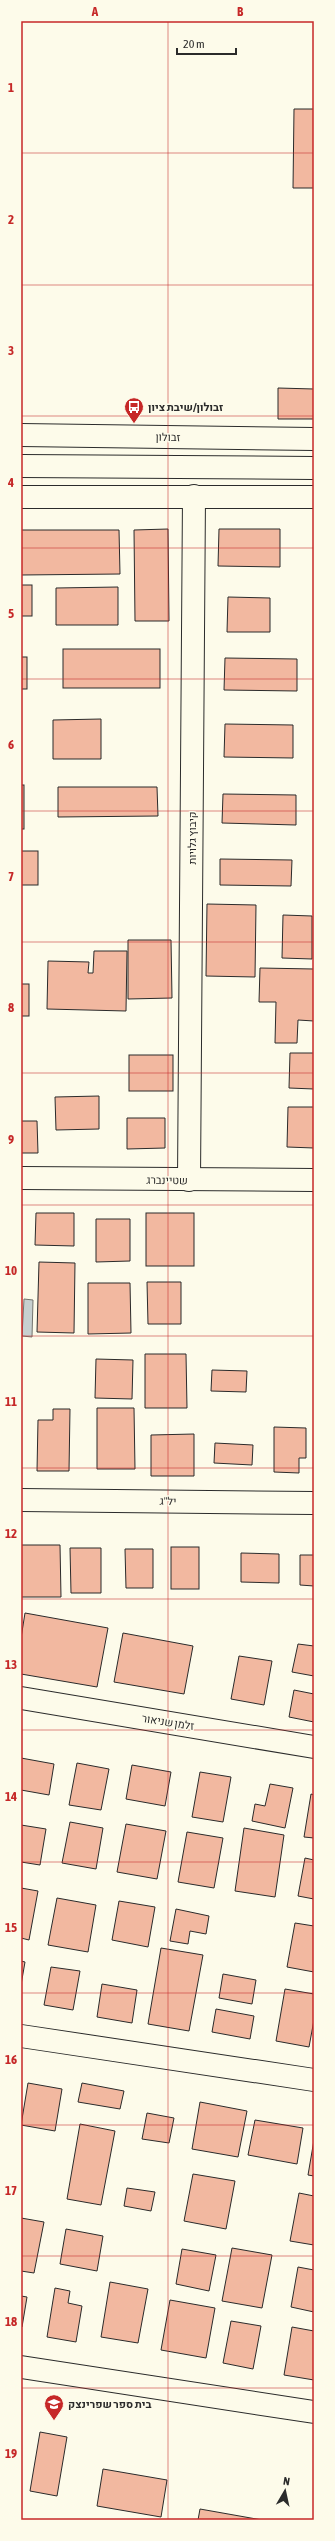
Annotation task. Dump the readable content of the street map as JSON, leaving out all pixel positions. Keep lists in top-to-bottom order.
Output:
{
  "streets": {
    "street": [
      "זבולון",
      "קיבוץ גלויות",
      "שטיינברג",
      "יל\"ג",
      "זלמן שניאור"
    ]
  },
  "crossings": [
    ["קיבוץ גלויות", "שטיינברג"]
  ],
  "places": {
    "bus stop": ["זבולון/שיבת ציון"],
    "school or university": ["בית ספר שפרינצק"]
  },
  "scale_bar": "20 m",
  "north": "top",
  "grid": {
    "columns": ["A", "B"],
    "rows": [
      "1",
      "2",
      "3",
      "4",
      "5",
      "6",
      "7",
      "8",
      "9",
      "10",
      "11",
      "12",
      "13",
      "14",
      "15",
      "16",
      "17",
      "18",
      "19"
    ]
  }
}
